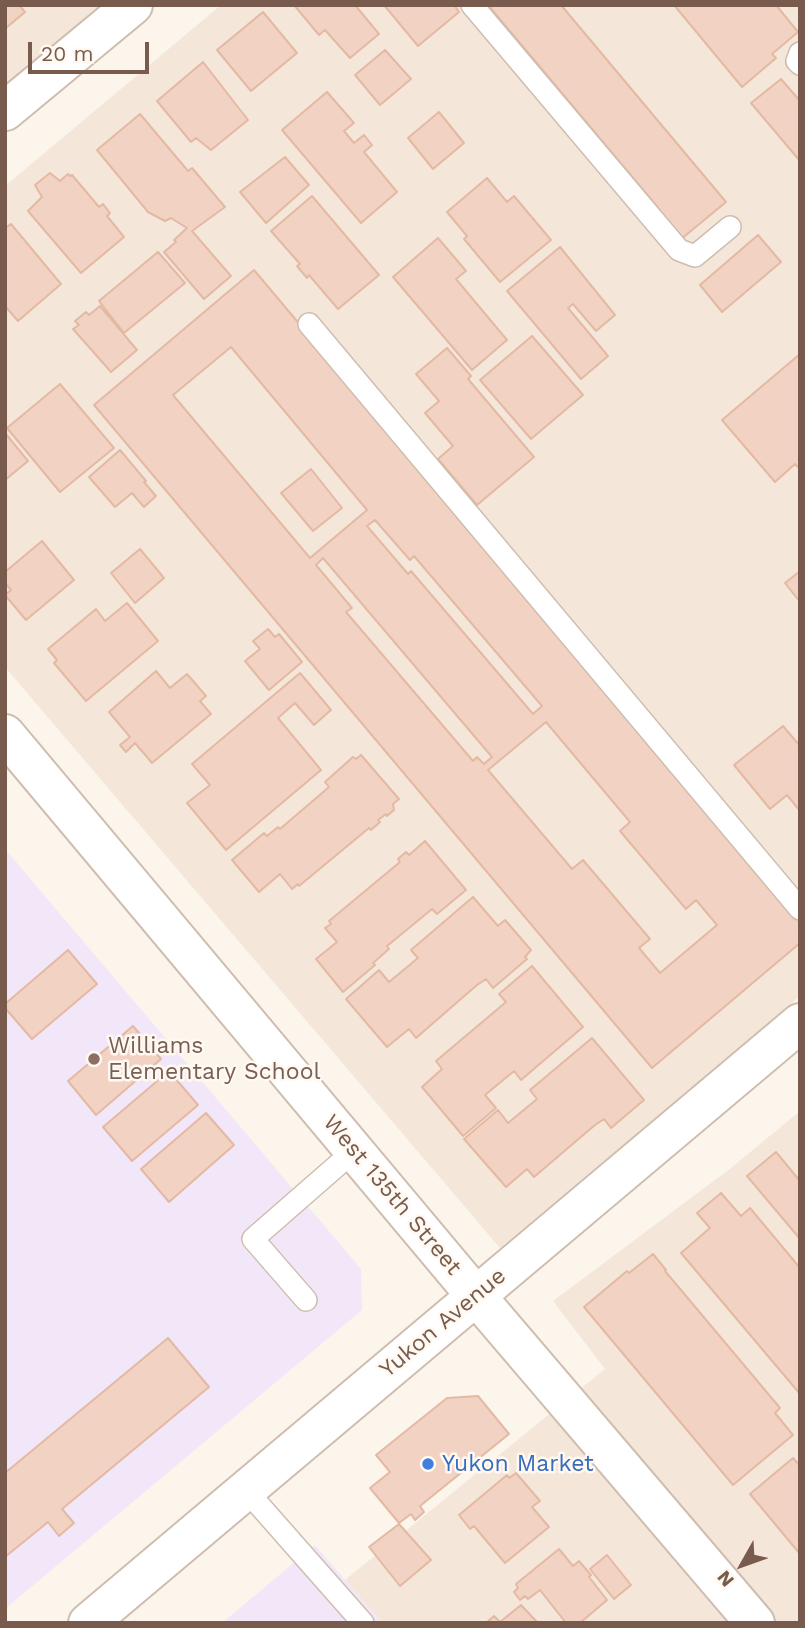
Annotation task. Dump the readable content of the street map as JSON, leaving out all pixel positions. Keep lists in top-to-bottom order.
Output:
{
  "streets": {
    "street": ["West 135th Street", "Yukon Avenue"]
  },
  "crossings": [
    ["West 135th Street", "Yukon Avenue"]
  ],
  "places": ["Williams Elementary School", "Yukon Market"],
  "scale_bar": "20 m",
  "north": "bottom left"
}
